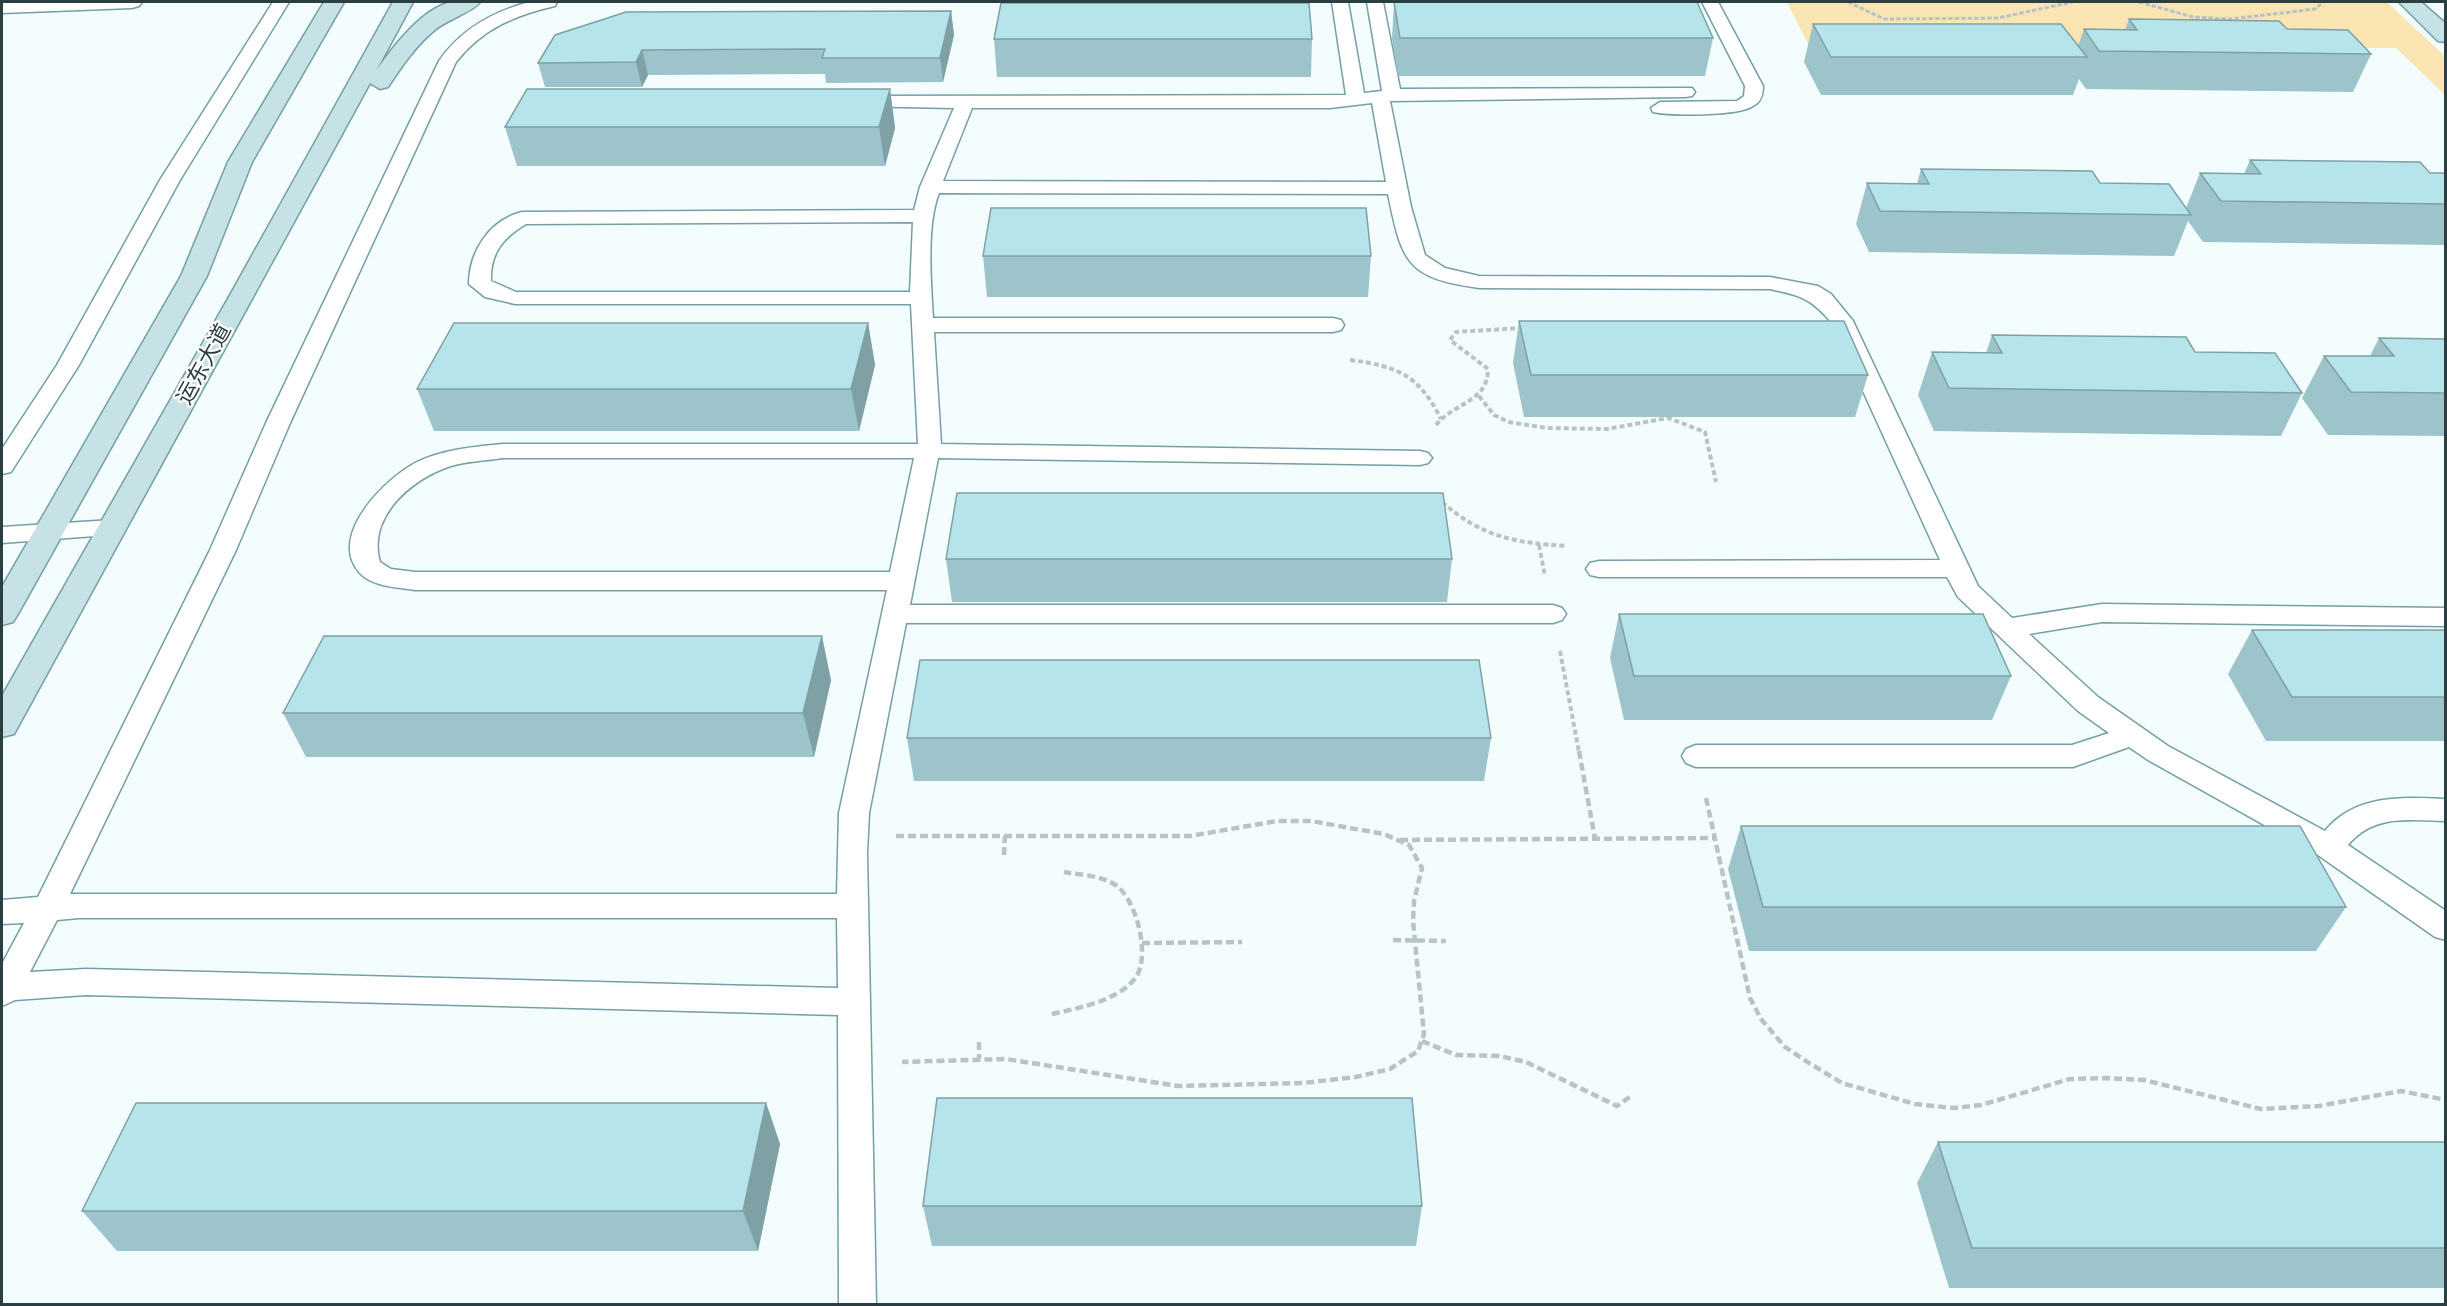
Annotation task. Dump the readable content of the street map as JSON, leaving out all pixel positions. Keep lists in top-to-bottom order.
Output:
{
  "streets": {
    "main road": ["运东大道"]
  }
}
